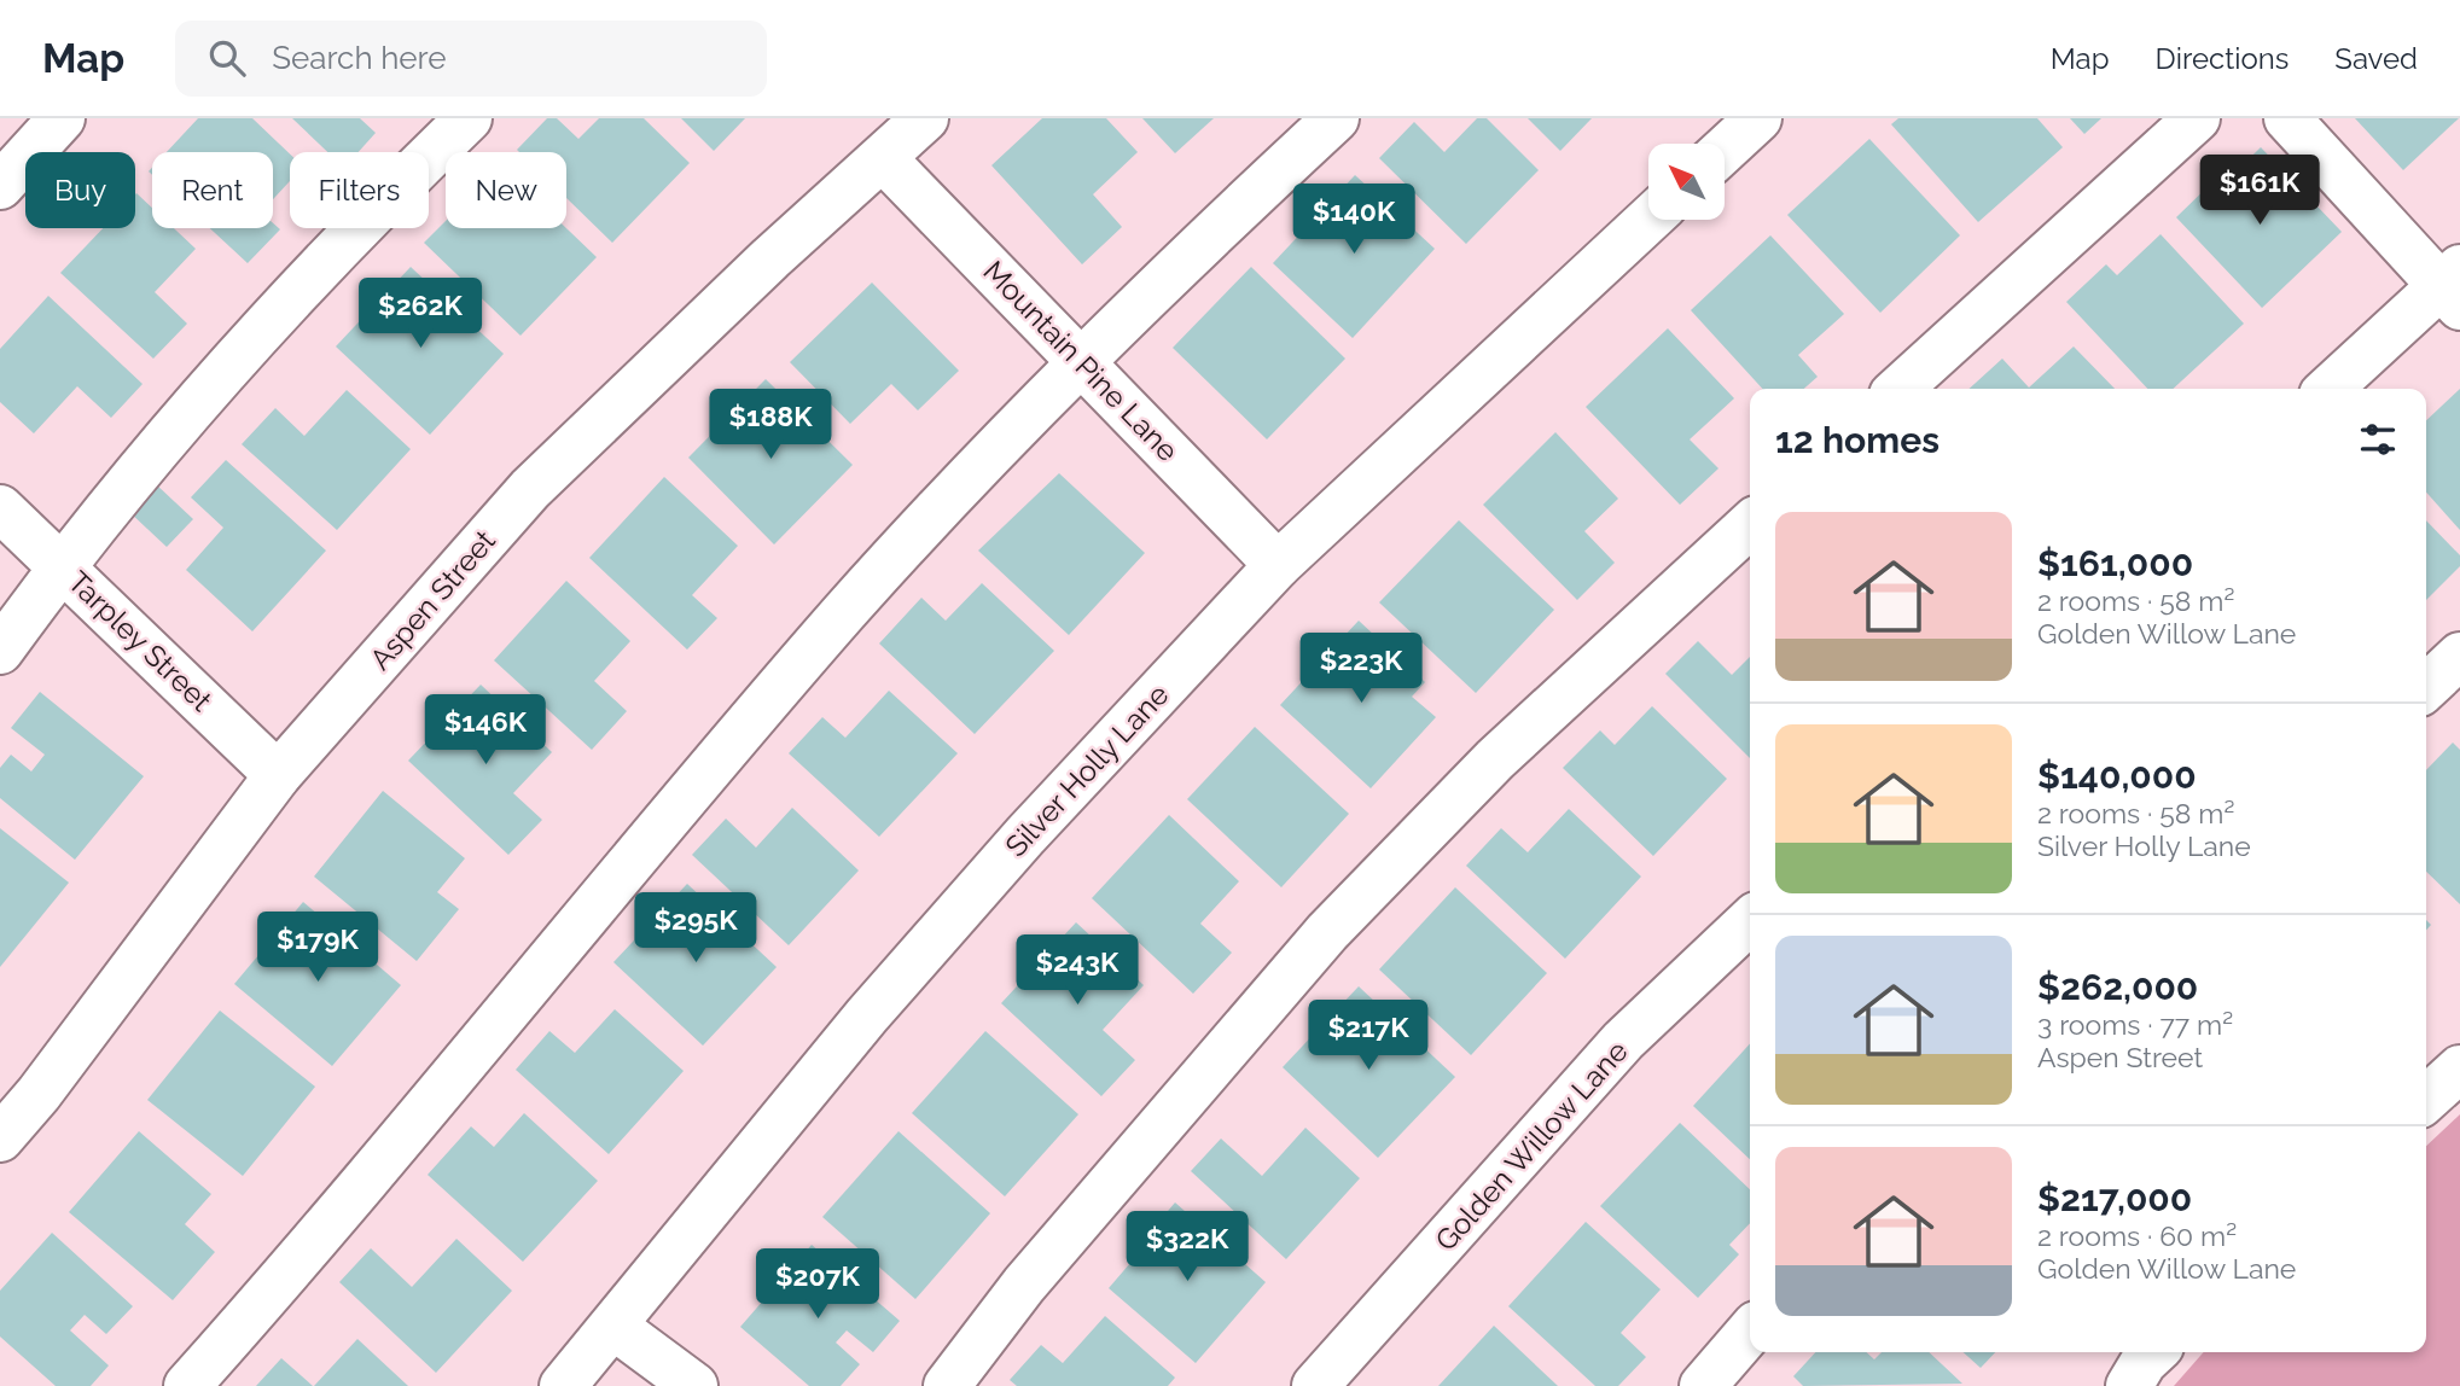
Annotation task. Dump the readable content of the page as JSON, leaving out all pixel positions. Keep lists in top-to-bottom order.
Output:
{
  "streets": {
    "street": [
      "Mountain Pine Lane",
      "Aspen Street",
      "Tarpley Street",
      "Silver Holly Lane",
      "Golden Willow Lane"
    ]
  },
  "crossings": [
    ["Mountain Pine Lane", "Aspen Street"],
    ["Mountain Pine Lane", "Silver Holly Lane"],
    ["Aspen Street", "Tarpley Street"]
  ],
  "north": "top left",
  "page": {
    "header": "Map",
    "search": "Search here",
    "nav": ["Map", "Directions", "Saved"],
    "chip": [
      "Buy",
      "Rent",
      "Filters",
      "New"
    ],
    "price": [
      "$161K",
      "$140K",
      "$262K",
      "$188K",
      "$223K",
      "$146K",
      "$295K",
      "$179K",
      "$243K",
      "$217K",
      "$322K",
      "$207K"
    ],
    "heading": "12 homes",
    "list": [
      {
        "name": "$161,000",
        "note": "2 rooms · 58 m² · Golden Willow Lane"
      },
      {
        "name": "$140,000",
        "note": "2 rooms · 58 m² · Silver Holly Lane"
      },
      {
        "name": "$262,000",
        "note": "3 rooms · 77 m² · Aspen Street"
      },
      {
        "name": "$217,000",
        "note": "2 rooms · 60 m² · Golden Willow Lane"
      }
    ]
  }
}
